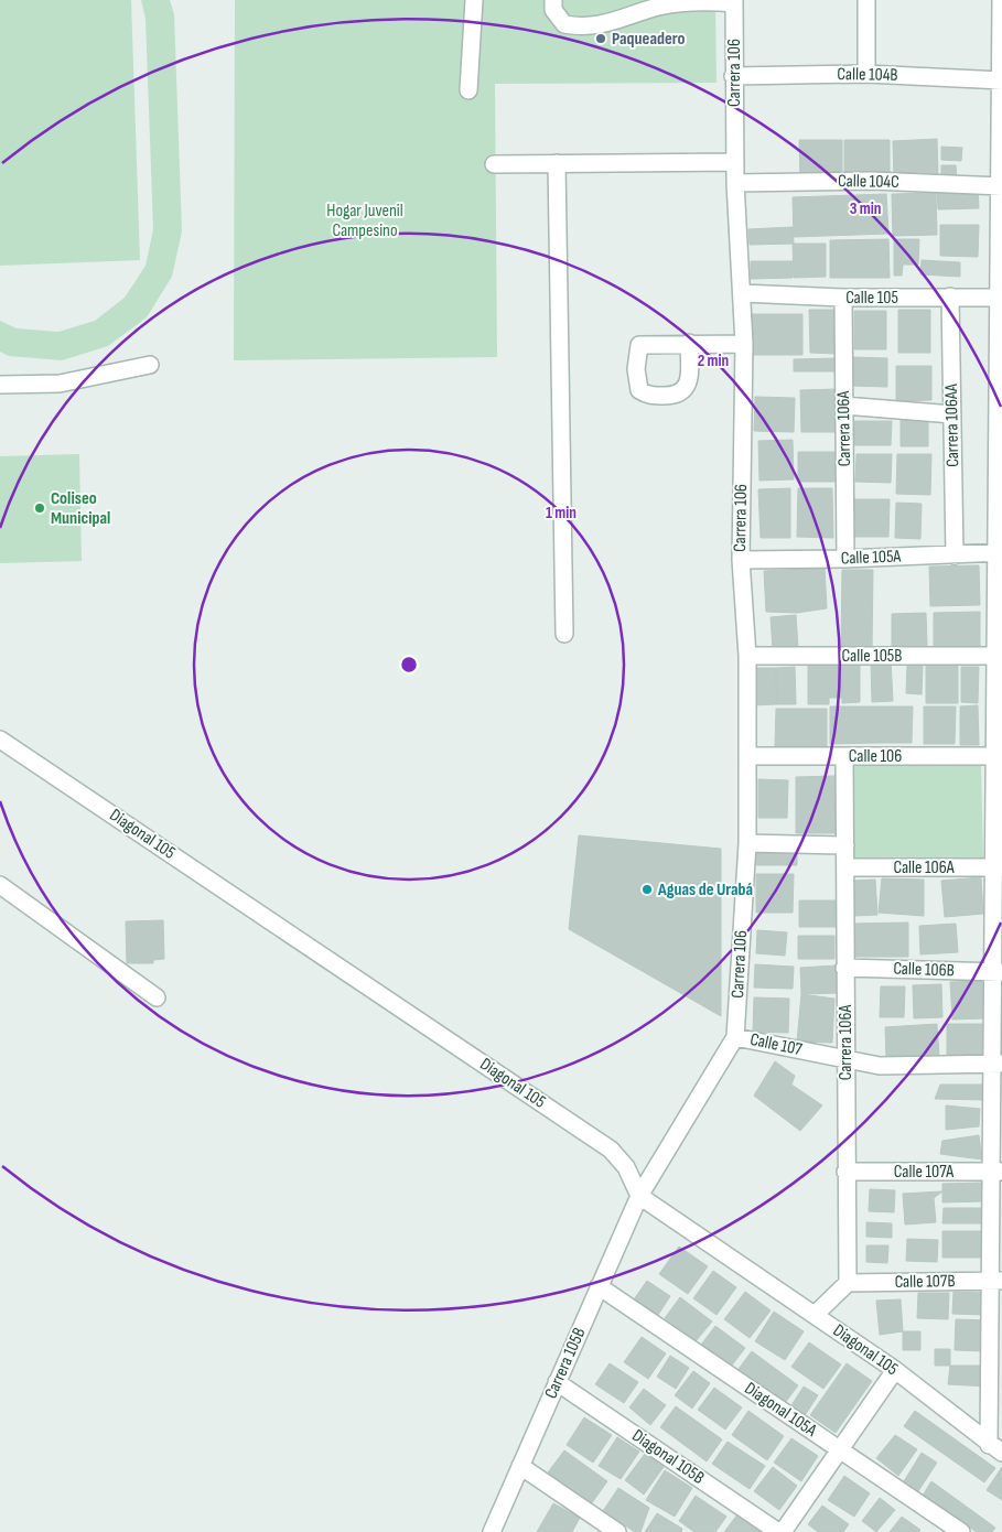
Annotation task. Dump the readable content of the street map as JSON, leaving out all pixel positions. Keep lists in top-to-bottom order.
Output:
{
  "streets": {
    "street": [
      "Carrera 106",
      "Calle 104B",
      "Calle 104C",
      "Calle 105",
      "Carrera 106AA",
      "Carrera 106A",
      "Calle 105A",
      "Calle 105B",
      "Calle 106",
      "Diagonal 105",
      "Calle 106A",
      "Calle 106B",
      "Calle 107",
      "Calle 107A",
      "Calle 107B",
      "Carrera 105B",
      "Diagonal 105A",
      "Diagonal 105B"
    ]
  },
  "crossings": [
    ["Carrera 106", "Calle 104B"],
    ["Carrera 106", "Calle 104C"],
    ["Carrera 106", "Calle 105"],
    ["Carrera 106", "Calle 105A"],
    ["Carrera 106", "Calle 105B"],
    ["Carrera 106", "Calle 106"],
    ["Carrera 106", "Calle 107"],
    ["Calle 105", "Carrera 106AA"],
    ["Calle 105", "Carrera 106A"],
    ["Carrera 106AA", "Calle 105A"],
    ["Carrera 106A", "Calle 105A"],
    ["Carrera 106A", "Calle 106"],
    ["Carrera 106A", "Calle 106A"],
    ["Carrera 106A", "Calle 106B"],
    ["Carrera 106A", "Calle 107"],
    ["Carrera 106A", "Calle 107A"],
    ["Carrera 106A", "Calle 107B"],
    ["Diagonal 105", "Calle 107"],
    ["Diagonal 105", "Carrera 105B"],
    ["Calle 107", "Carrera 105B"],
    ["Carrera 105B", "Diagonal 105A"],
    ["Carrera 105B", "Diagonal 105B"]
  ],
  "parks": ["Hogar Juvenil Campesino"],
  "places": ["Paqueadero", "Coliseo Municipal", "Aguas de Urabá"],
  "rings": ["3 min", "2 min", "1 min"]
}
